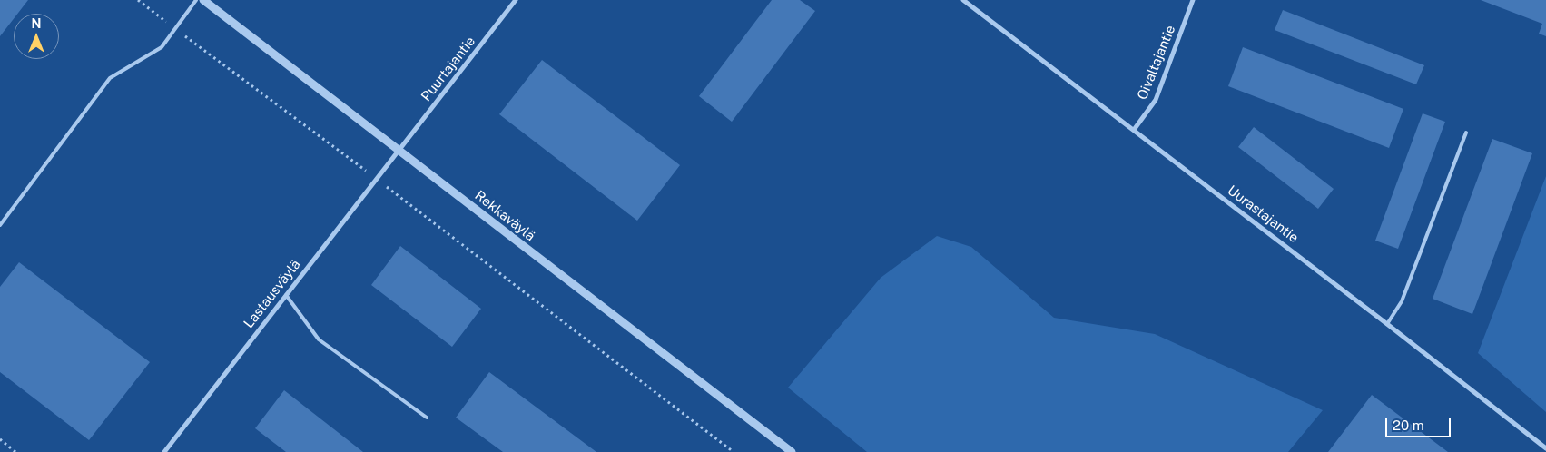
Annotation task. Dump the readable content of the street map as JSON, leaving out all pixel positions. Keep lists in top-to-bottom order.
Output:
{
  "streets": {
    "street": [
      "Oivaltajantie",
      "Puurtajantie",
      "Uurastajantie",
      "Rekkaväylä",
      "Lastausväylä"
    ]
  },
  "crossings": [
    ["Oivaltajantie", "Uurastajantie"],
    ["Puurtajantie", "Rekkaväylä"],
    ["Puurtajantie", "Lastausväylä"],
    ["Rekkaväylä", "Lastausväylä"]
  ],
  "scale_bar": "20 m",
  "north": "top"
}
